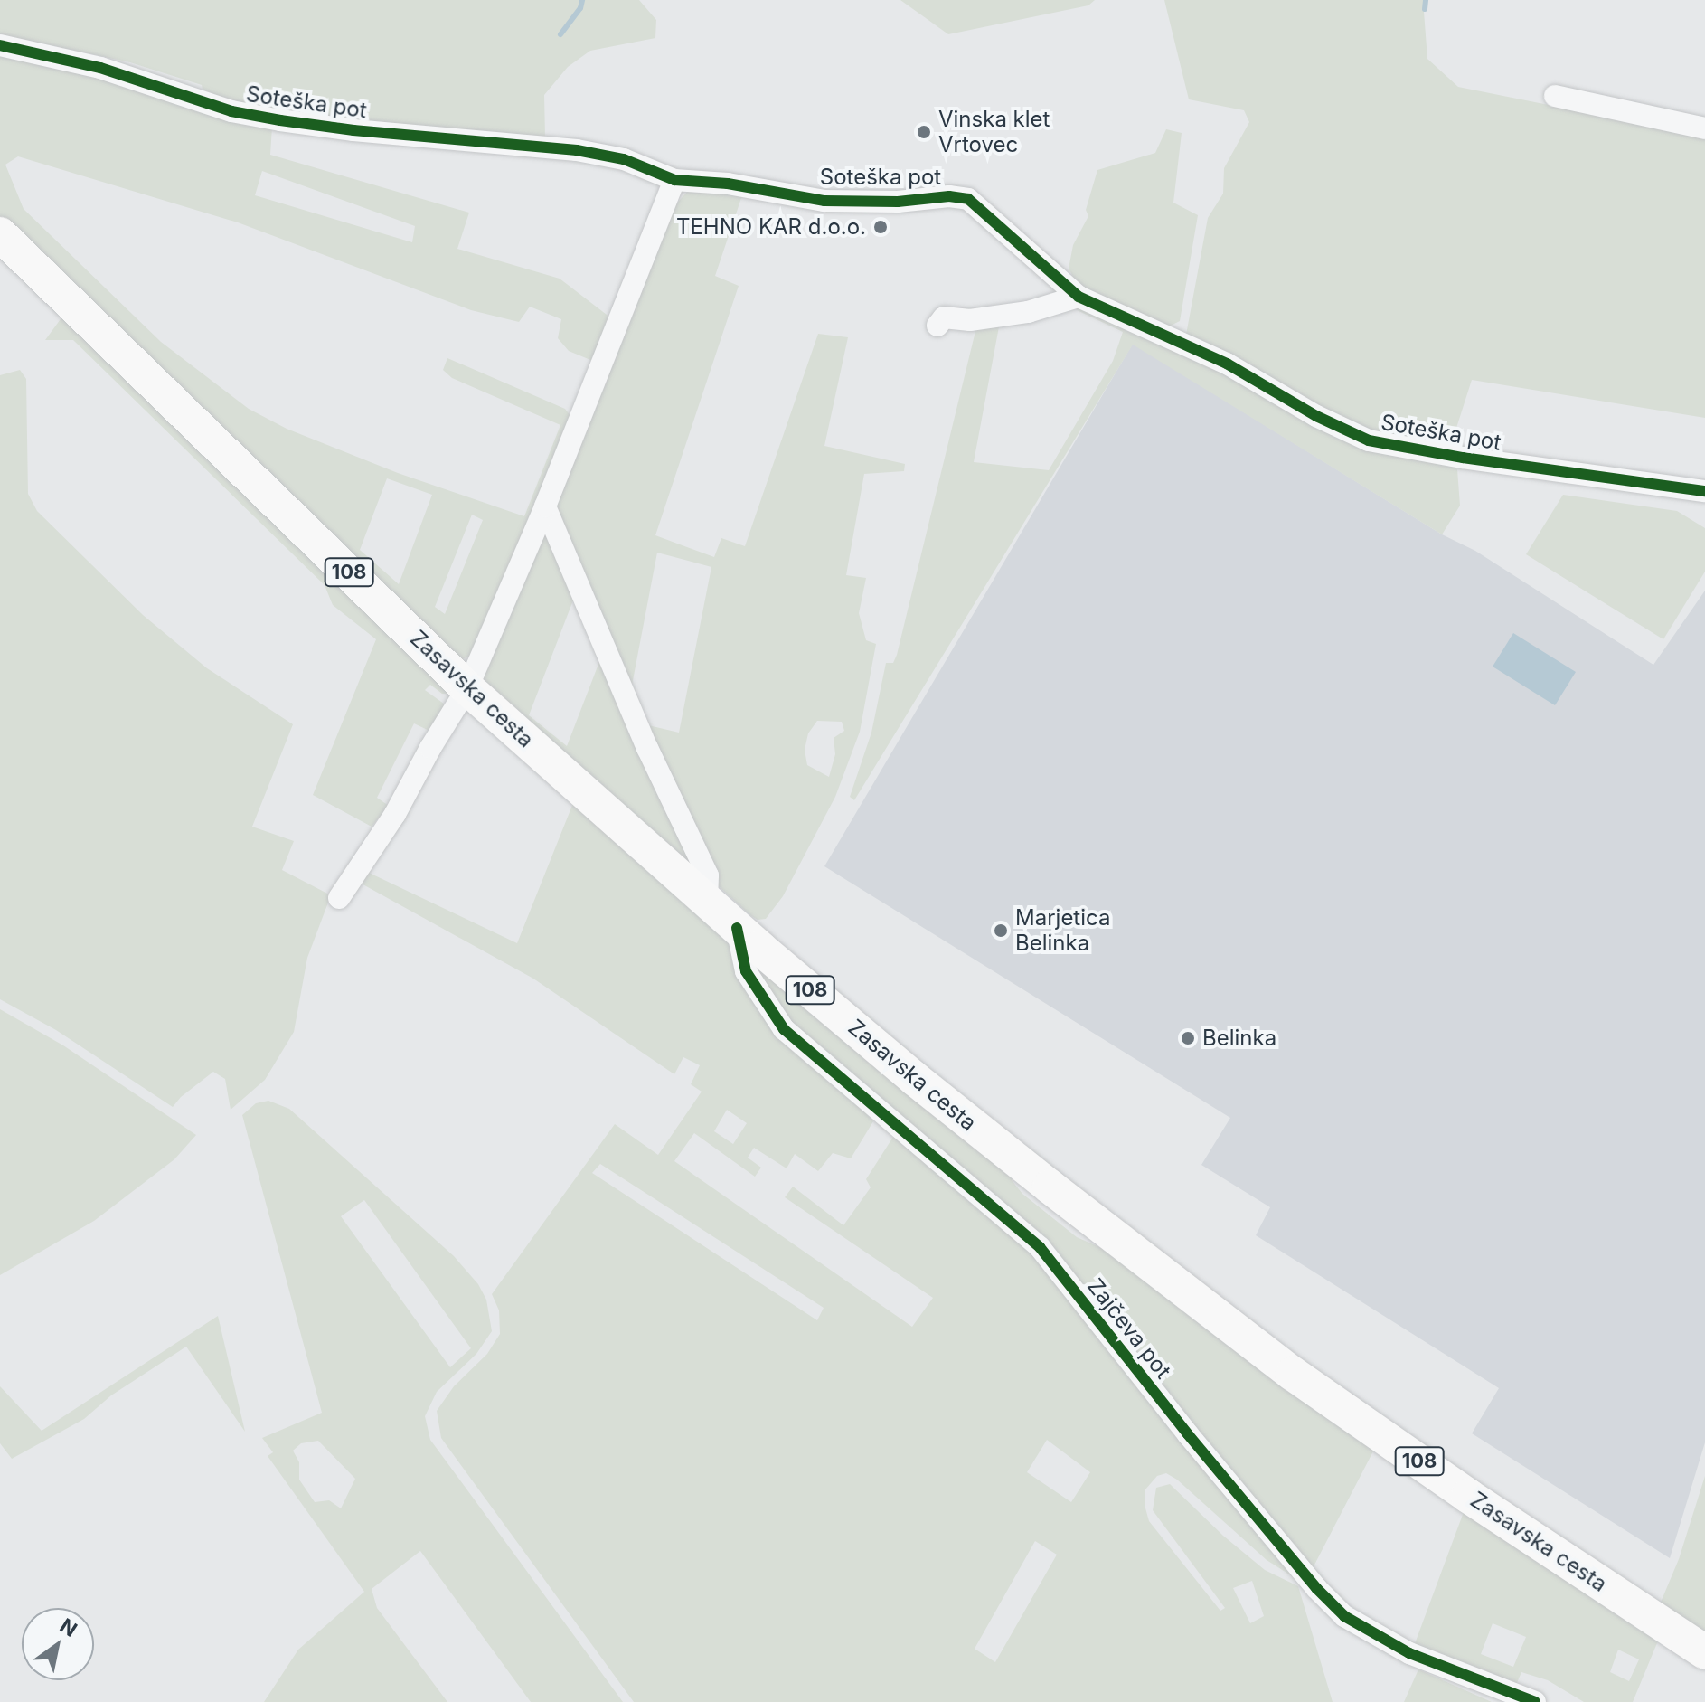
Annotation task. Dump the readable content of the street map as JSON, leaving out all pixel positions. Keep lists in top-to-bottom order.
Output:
{
  "streets": {
    "main road": ["108", "Zasavska cesta"],
    "street": ["Soteška pot", "Zajčeva pot"]
  },
  "crossings": [
    ["Zasavska cesta", "Zajčeva pot"]
  ],
  "places": [
    "Vinska klet Vrtovec",
    "TEHNO KAR d.o.o.",
    "Marjetica Belinka",
    "Belinka"
  ],
  "north": "top right"
}
